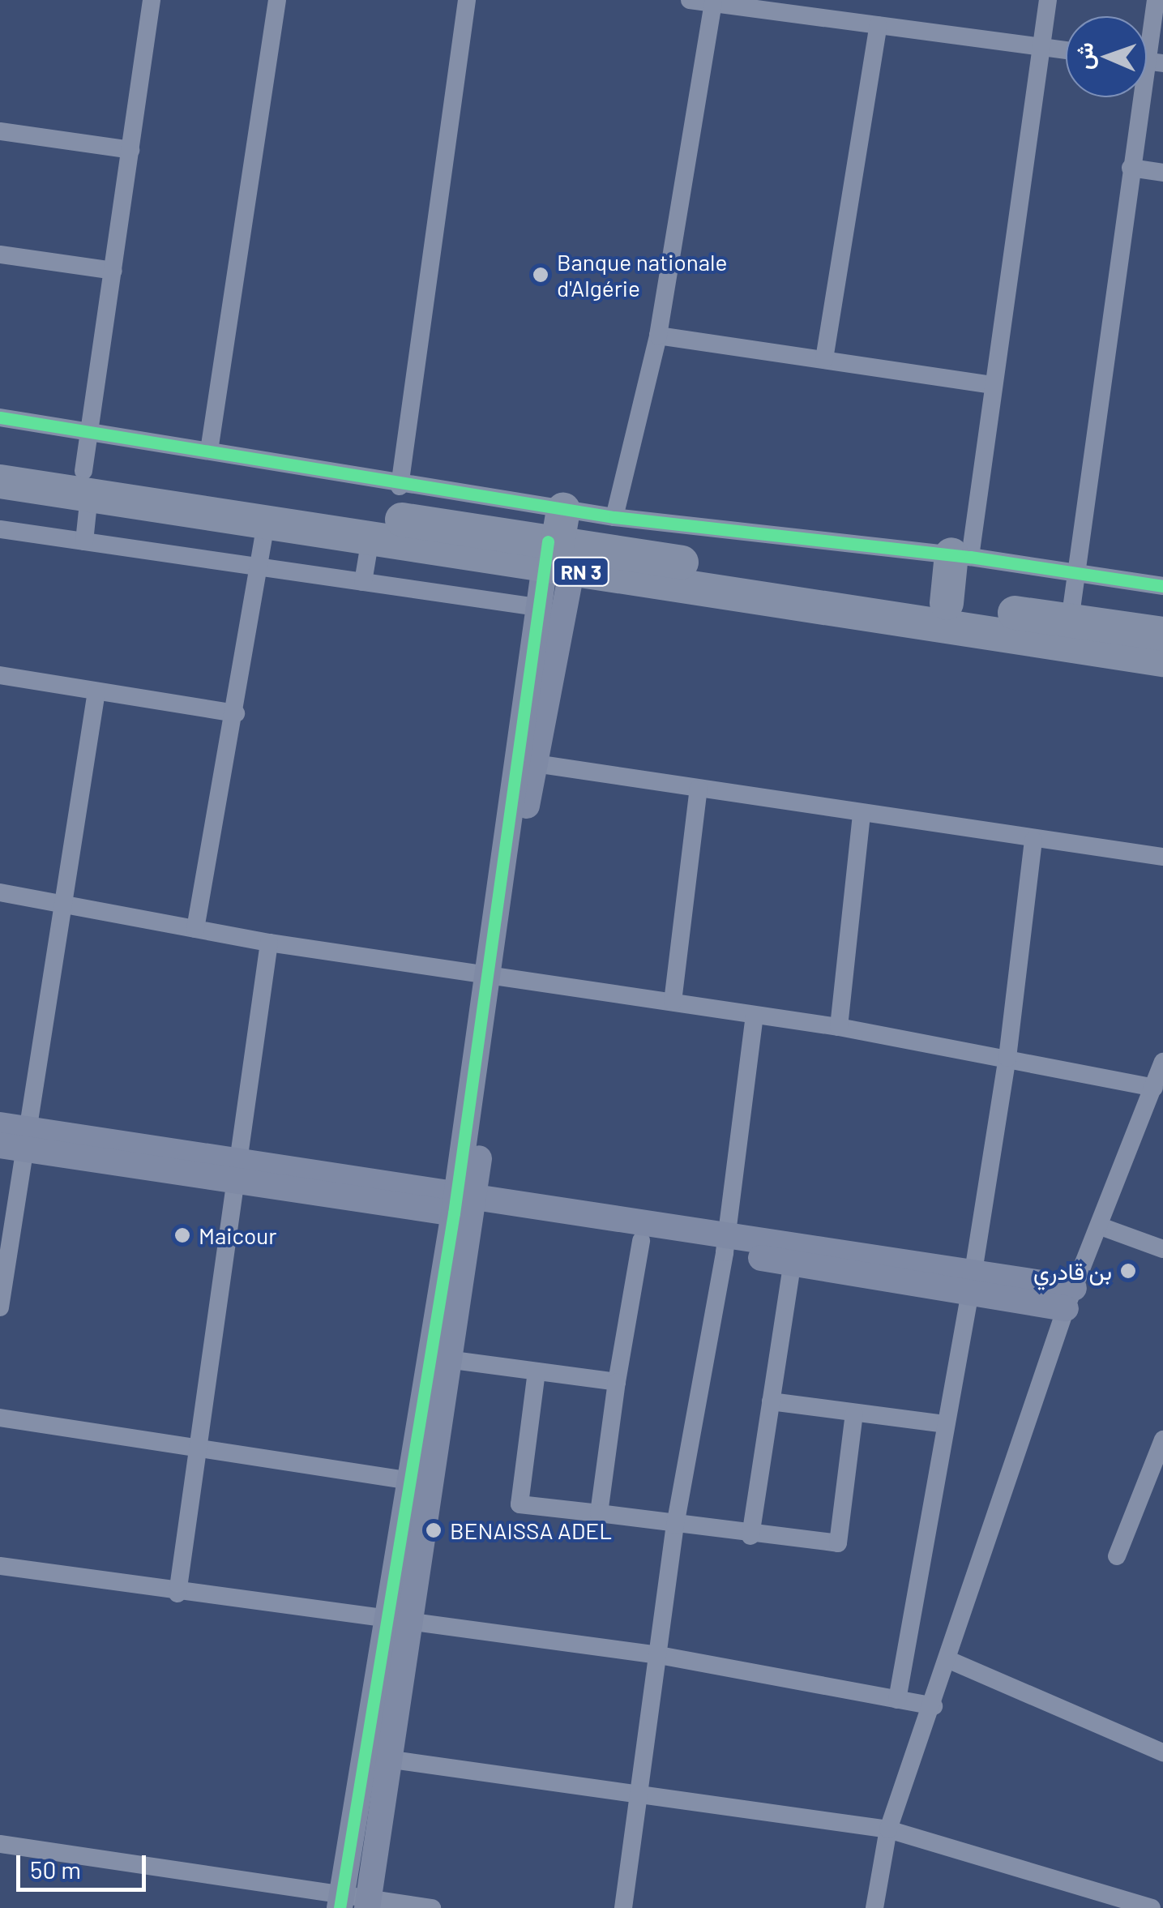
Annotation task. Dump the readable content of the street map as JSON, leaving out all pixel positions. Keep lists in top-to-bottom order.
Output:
{
  "streets": {
    "highway": ["RN 3"]
  },
  "places": [
    "Banque nationale d'Algérie",
    "Maicour",
    "بن قادري",
    "BENAISSA ADEL"
  ],
  "scale_bar": "50 m",
  "north": "left"
}
